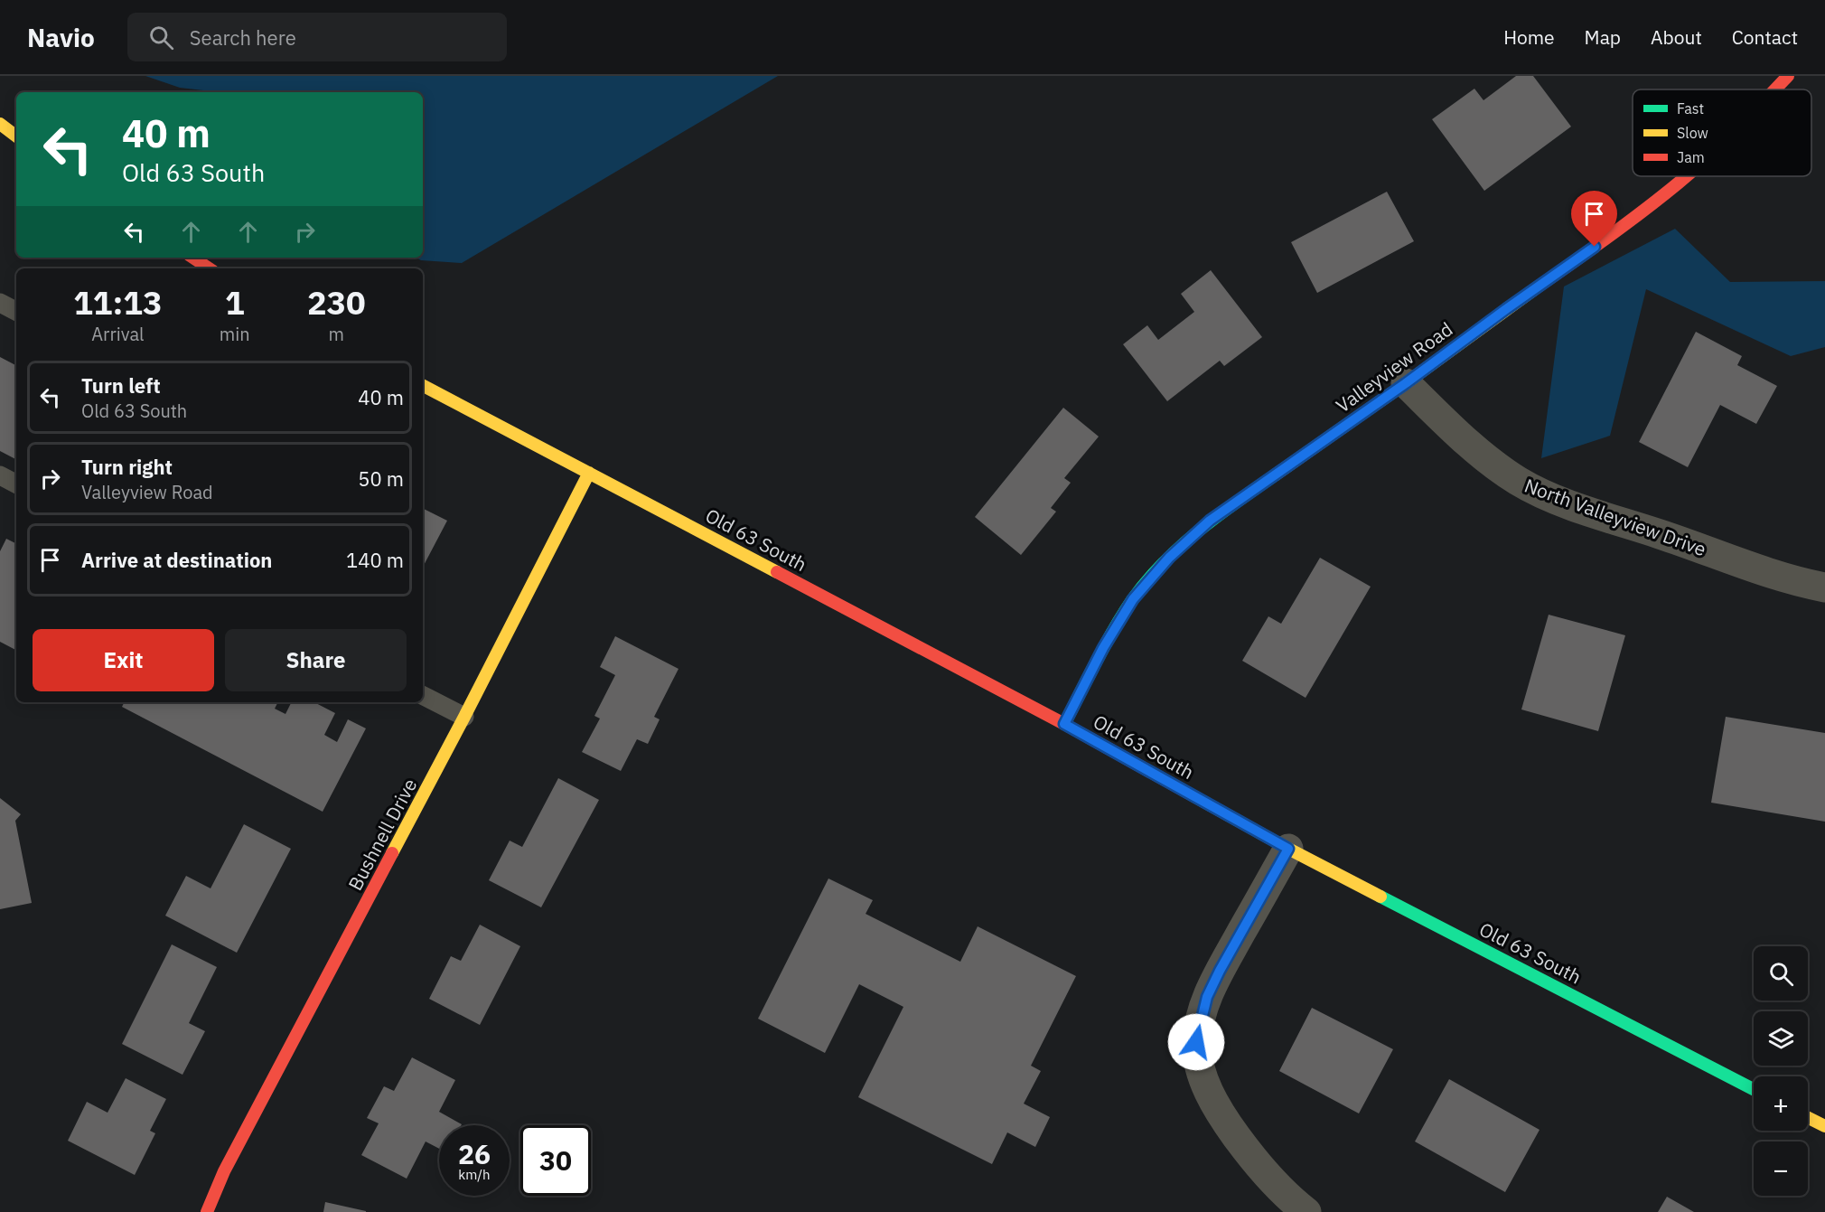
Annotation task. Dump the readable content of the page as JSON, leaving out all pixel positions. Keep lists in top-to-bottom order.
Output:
{
  "streets": {
    "street": [
      "Valleyview Road",
      "North Valleyview Drive",
      "Old 63 South",
      "Bushnell Drive"
    ]
  },
  "crossings": [
    ["Valleyview Road", "North Valleyview Drive"],
    ["Valleyview Road", "Old 63 South"],
    ["Old 63 South", "Bushnell Drive"]
  ],
  "legend": ["Fast", "Slow", "Jam"],
  "page": {
    "header": "Navio",
    "search": "Search here",
    "nav": [
      "Home",
      "Map",
      "About",
      "Contact"
    ],
    "turn": ["40 m", "Old 63 South"],
    "eta": [
      "11:13",
      "Arrival",
      "1",
      "min",
      "230",
      "m"
    ],
    "list": [
      {
        "name": "Turn left",
        "note": "Old 63 South",
        "value": "40 m"
      },
      {
        "name": "Turn right",
        "note": "Valleyview Road",
        "value": "50 m"
      },
      {
        "name": "Arrive at destination",
        "value": "140 m"
      }
    ],
    "buttons": ["Exit", "Share"],
    "map_buttons": ["+", "−"],
    "speed": "26 km/h",
    "limit": "30"
  }
}
